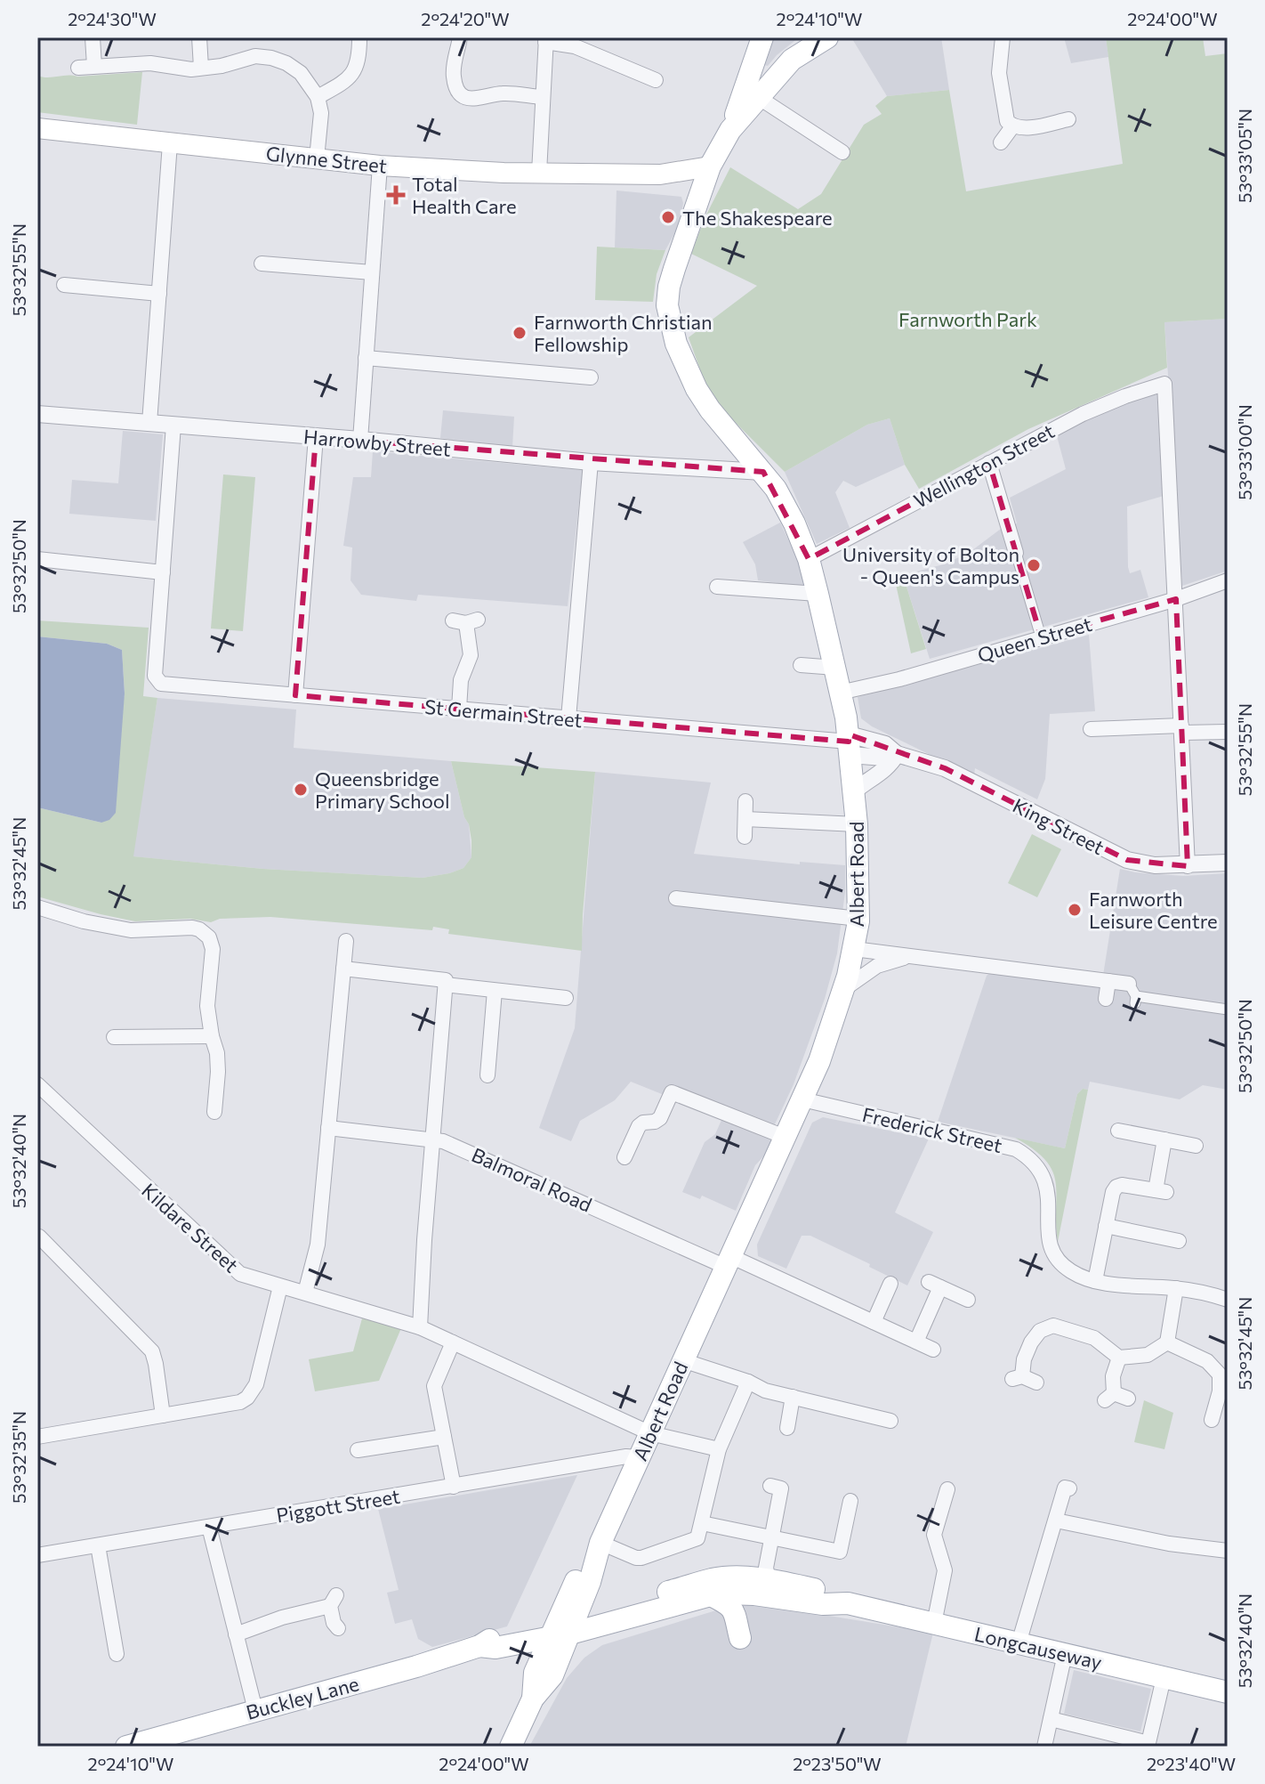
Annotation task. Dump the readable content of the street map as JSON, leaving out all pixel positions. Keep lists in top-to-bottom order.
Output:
{
  "streets": {
    "main road": [
      "Glynne Street",
      "Albert Road",
      "Longcauseway",
      "Buckley Lane"
    ],
    "street": [
      "Harrowby Street",
      "Wellington Street",
      "Queen Street",
      "St Germain Street",
      "King Street",
      "Frederick Street",
      "Balmoral Road",
      "Kildare Street",
      "Piggott Street"
    ]
  },
  "crossings": [
    ["Glynne Street", "Albert Road"],
    ["Harrowby Street", "Albert Road"],
    ["Wellington Street", "Queen Street"],
    ["Wellington Street", "Albert Road"],
    ["Queen Street", "Albert Road"],
    ["St Germain Street", "King Street"],
    ["St Germain Street", "Albert Road"],
    ["King Street", "Albert Road"],
    ["Albert Road", "Frederick Street"],
    ["Albert Road", "Balmoral Road"],
    ["Albert Road", "Kildare Street"],
    ["Albert Road", "Piggott Street"],
    ["Albert Road", "Longcauseway"],
    ["Albert Road", "Buckley Lane"],
    ["Longcauseway", "Buckley Lane"]
  ],
  "parks": ["Farnworth Park"],
  "places": {
    "health": ["Total Health Care"],
    "other": [
      "The Shakespeare",
      "Farnworth Christian Fellowship",
      "University of Bolton - Queen's Campus",
      "Queensbridge Primary School",
      "Farnworth Leisure Centre"
    ]
  },
  "coordinates": [
    "2°24'30\"W",
    "2°24'20\"W",
    "2°24'10\"W",
    "2°24'00\"W",
    "53°33'05\"N",
    "53°32'55\"N",
    "53°33'00\"N",
    "53°32'50\"N",
    "53°32'45\"N",
    "53°32'40\"N",
    "53°32'35\"N",
    "2°23'50\"W",
    "2°23'40\"W"
  ]
}
